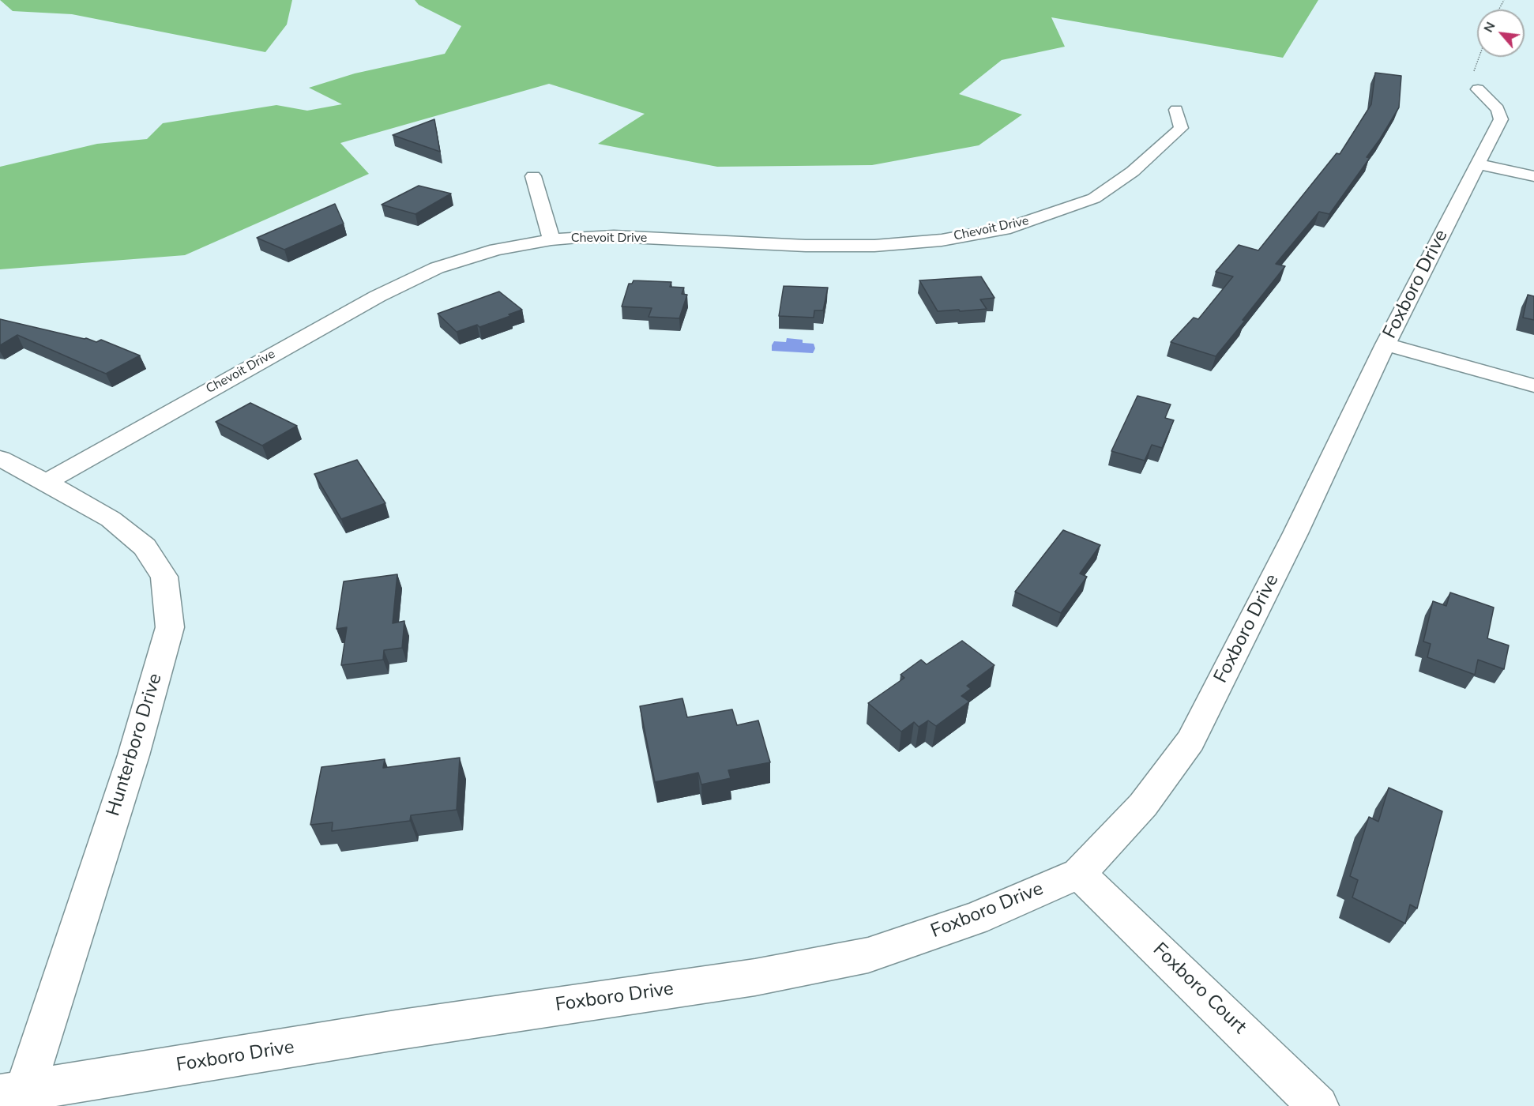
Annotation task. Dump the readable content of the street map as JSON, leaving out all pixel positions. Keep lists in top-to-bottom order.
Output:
{
  "streets": {
    "street": [
      "Chevoit Drive",
      "Foxboro Drive",
      "Hunterboro Drive",
      "Foxboro Court"
    ]
  },
  "crossings": [
    ["Chevoit Drive", "Hunterboro Drive"],
    ["Foxboro Drive", "Hunterboro Drive"],
    ["Foxboro Drive", "Foxboro Court"]
  ],
  "north": "top left"
}
